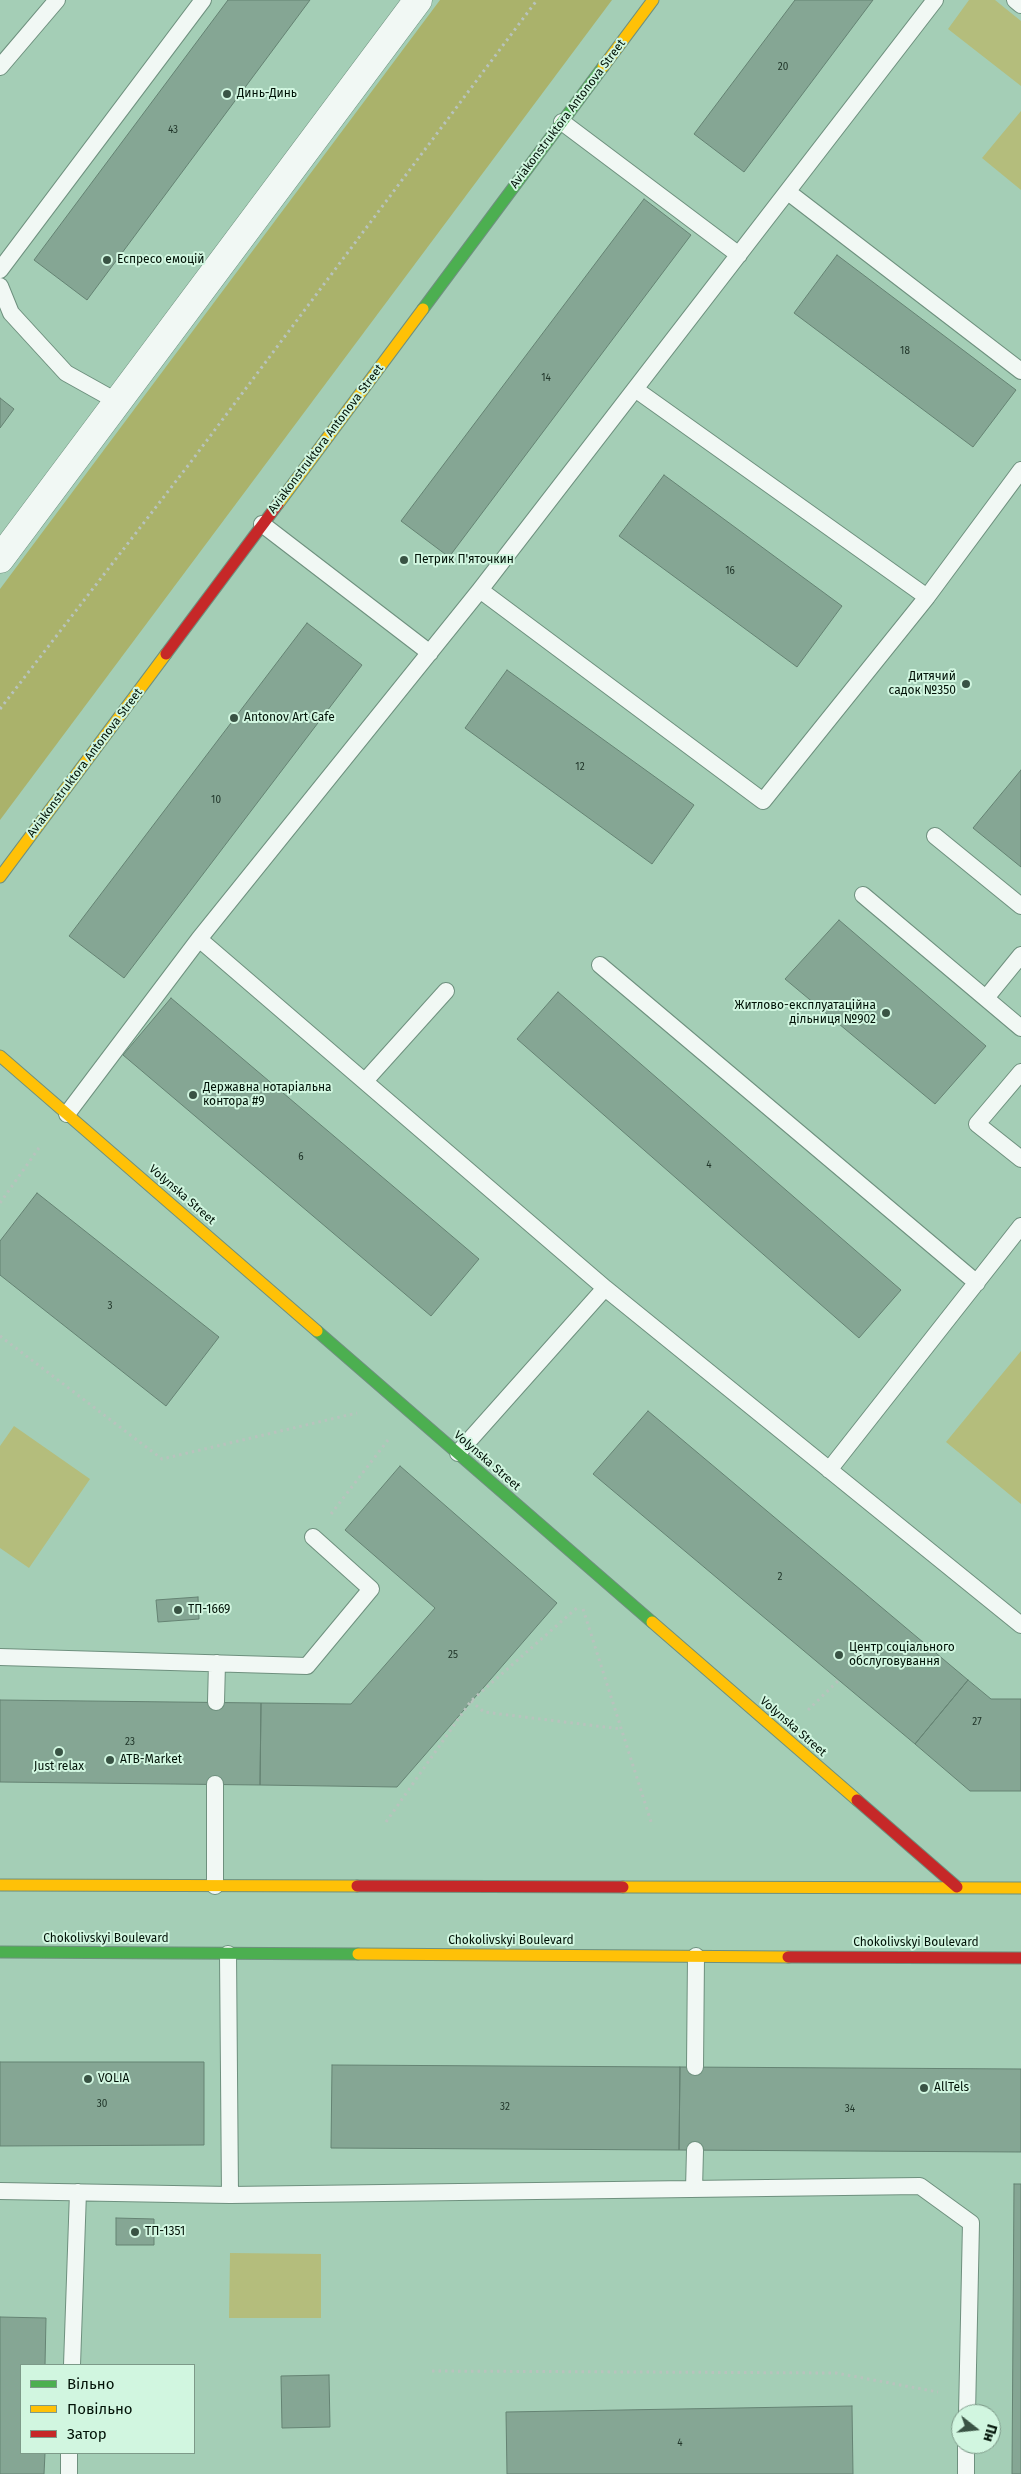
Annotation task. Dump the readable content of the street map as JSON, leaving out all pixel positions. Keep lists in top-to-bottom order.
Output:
{
  "streets": {
    "street": ["Aviakonstruktora Antonova Street", "Volynska Street", "Chokolivskyi Boulevard"]
  },
  "places": [
    "Динь-Динь",
    "Еспресо емоцій",
    "Петрик П'яточкин",
    "Дитячий садок №350",
    "Antonov Art Cafe",
    "Житлово-експлуатаційна дільниця №902",
    "Державна нотаріальна контора #9",
    "ТП-1669",
    "Центр соціального обслуговування",
    "Just relax",
    "ATB-Market",
    "VOLIA",
    "AllTels",
    "ТП-1351"
  ],
  "house_numbers": [
    "20",
    "43",
    "18",
    "14",
    "16",
    "12",
    "10",
    "6",
    "4",
    "3",
    "2",
    "25",
    "27",
    "23",
    "30",
    "32",
    "34",
    "4"
  ],
  "legend": ["Вільно", "Повільно", "Затор"],
  "north": "right"
}
